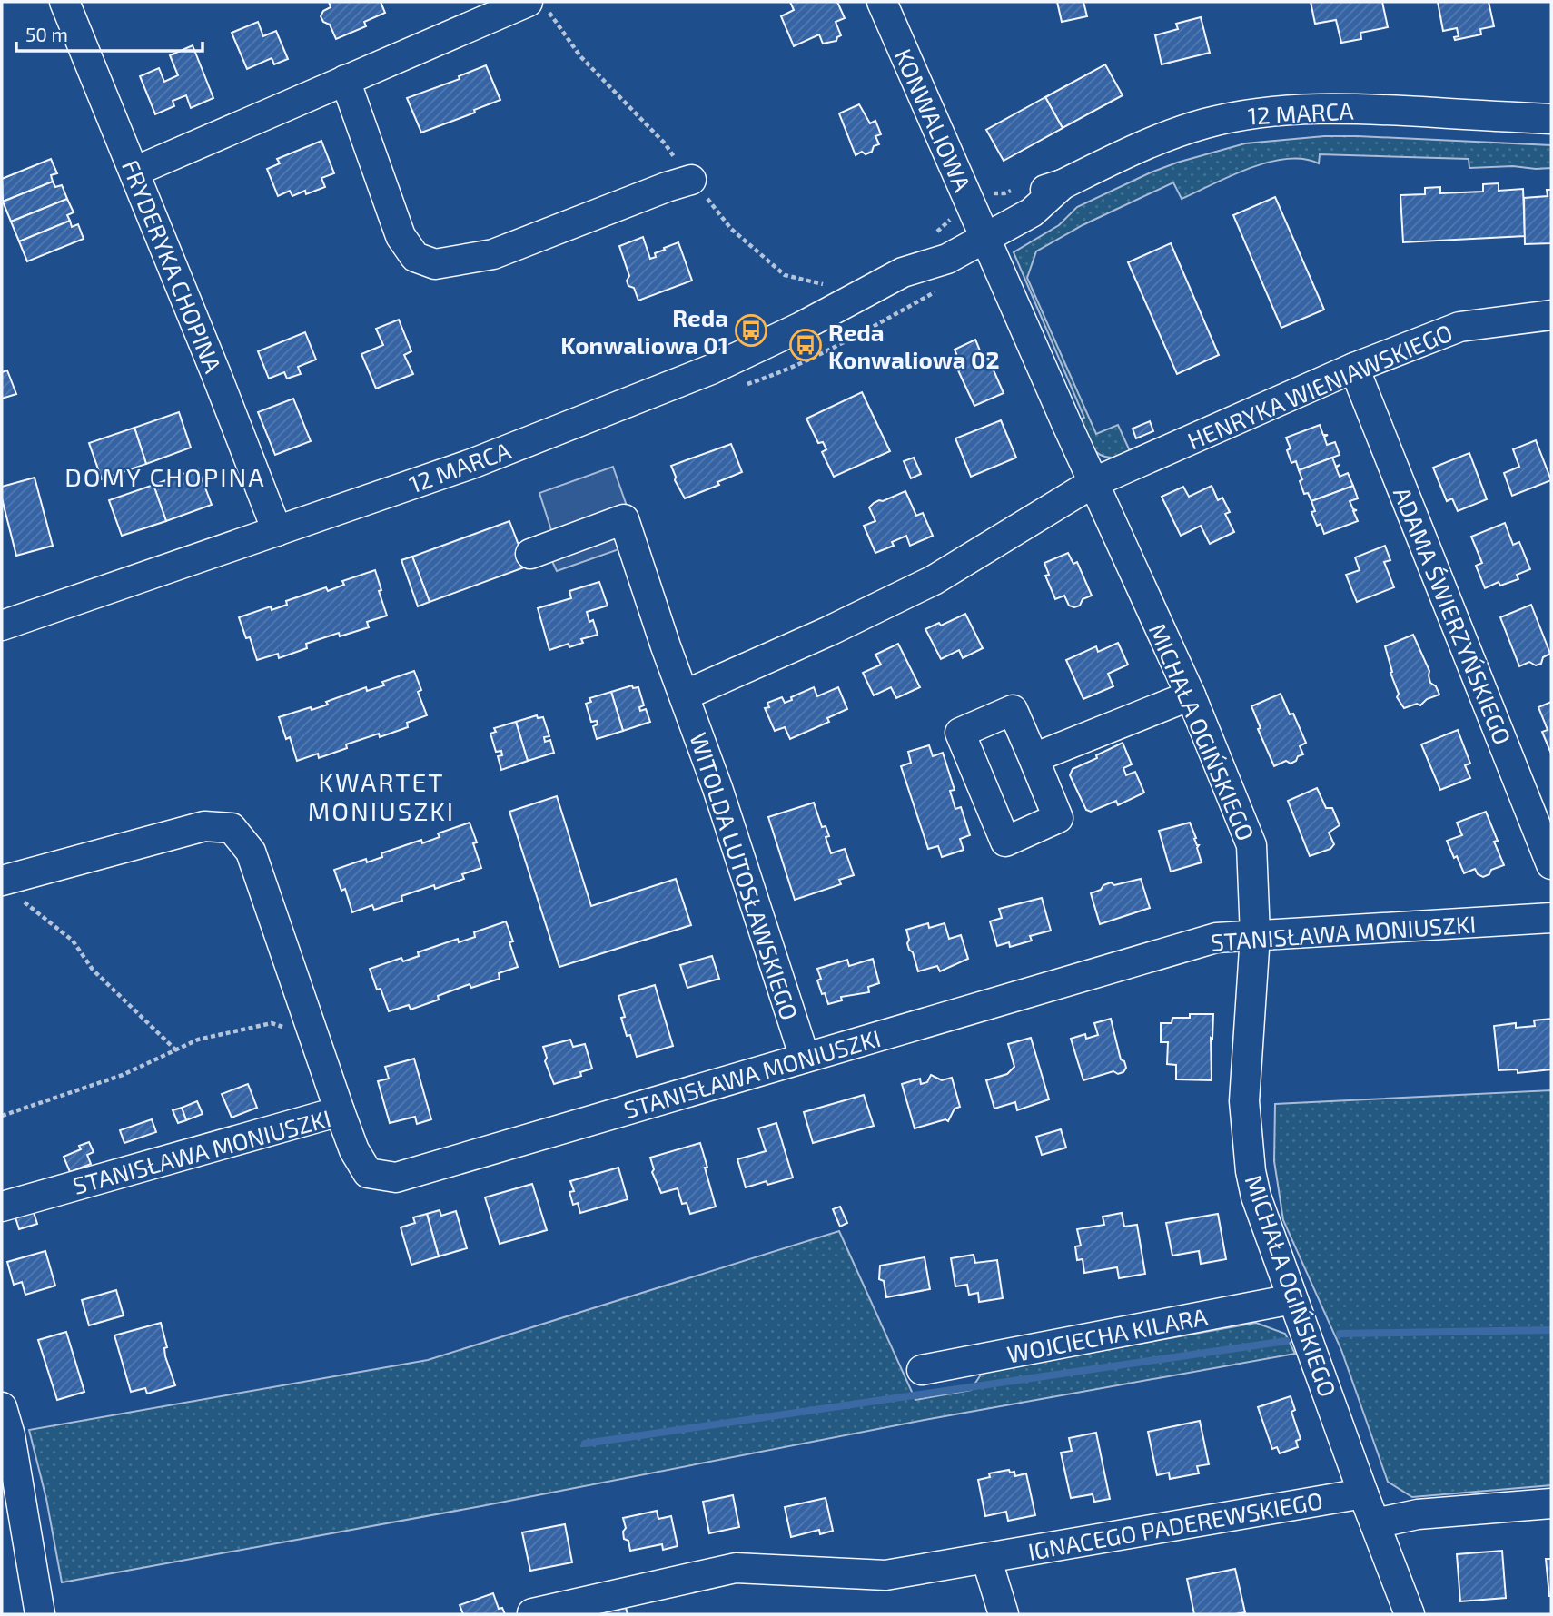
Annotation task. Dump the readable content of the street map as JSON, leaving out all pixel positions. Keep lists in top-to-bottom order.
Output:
{
  "streets": {
    "street": [
      "12 MARCA",
      "KONWALIOWA",
      "FRYDERYKA CHOPINA",
      "HENRYKA WIENIAWSKIEGO",
      "ADAMA ŚWIERZYŃSKIEGO",
      "MICHAŁA OGIŃSKIEGO",
      "WITOLDA LUTOSŁAWSKIEGO",
      "STANISŁAWA MONIUSZKI",
      "WOJCIECHA KILARA",
      "IGNACEGO PADEREWSKIEGO"
    ]
  },
  "crossings": [
    ["12 MARCA", "KONWALIOWA"],
    ["12 MARCA", "FRYDERYKA CHOPINA"],
    ["12 MARCA", "MICHAŁA OGIŃSKIEGO"],
    ["KONWALIOWA", "MICHAŁA OGIŃSKIEGO"],
    ["HENRYKA WIENIAWSKIEGO", "ADAMA ŚWIERZYŃSKIEGO"],
    ["HENRYKA WIENIAWSKIEGO", "MICHAŁA OGIŃSKIEGO"],
    ["MICHAŁA OGIŃSKIEGO", "STANISŁAWA MONIUSZKI"],
    ["MICHAŁA OGIŃSKIEGO", "WOJCIECHA KILARA"],
    ["MICHAŁA OGIŃSKIEGO", "IGNACEGO PADEREWSKIEGO"],
    ["WITOLDA LUTOSŁAWSKIEGO", "STANISŁAWA MONIUSZKI"]
  ],
  "districts": ["DOMY CHOPINA", "KWARTET MONIUSZKI"],
  "places": {
    "bus stop": ["Reda Konwaliowa 01", "Reda Konwaliowa 02"]
  },
  "scale_bar": "50 m"
}
